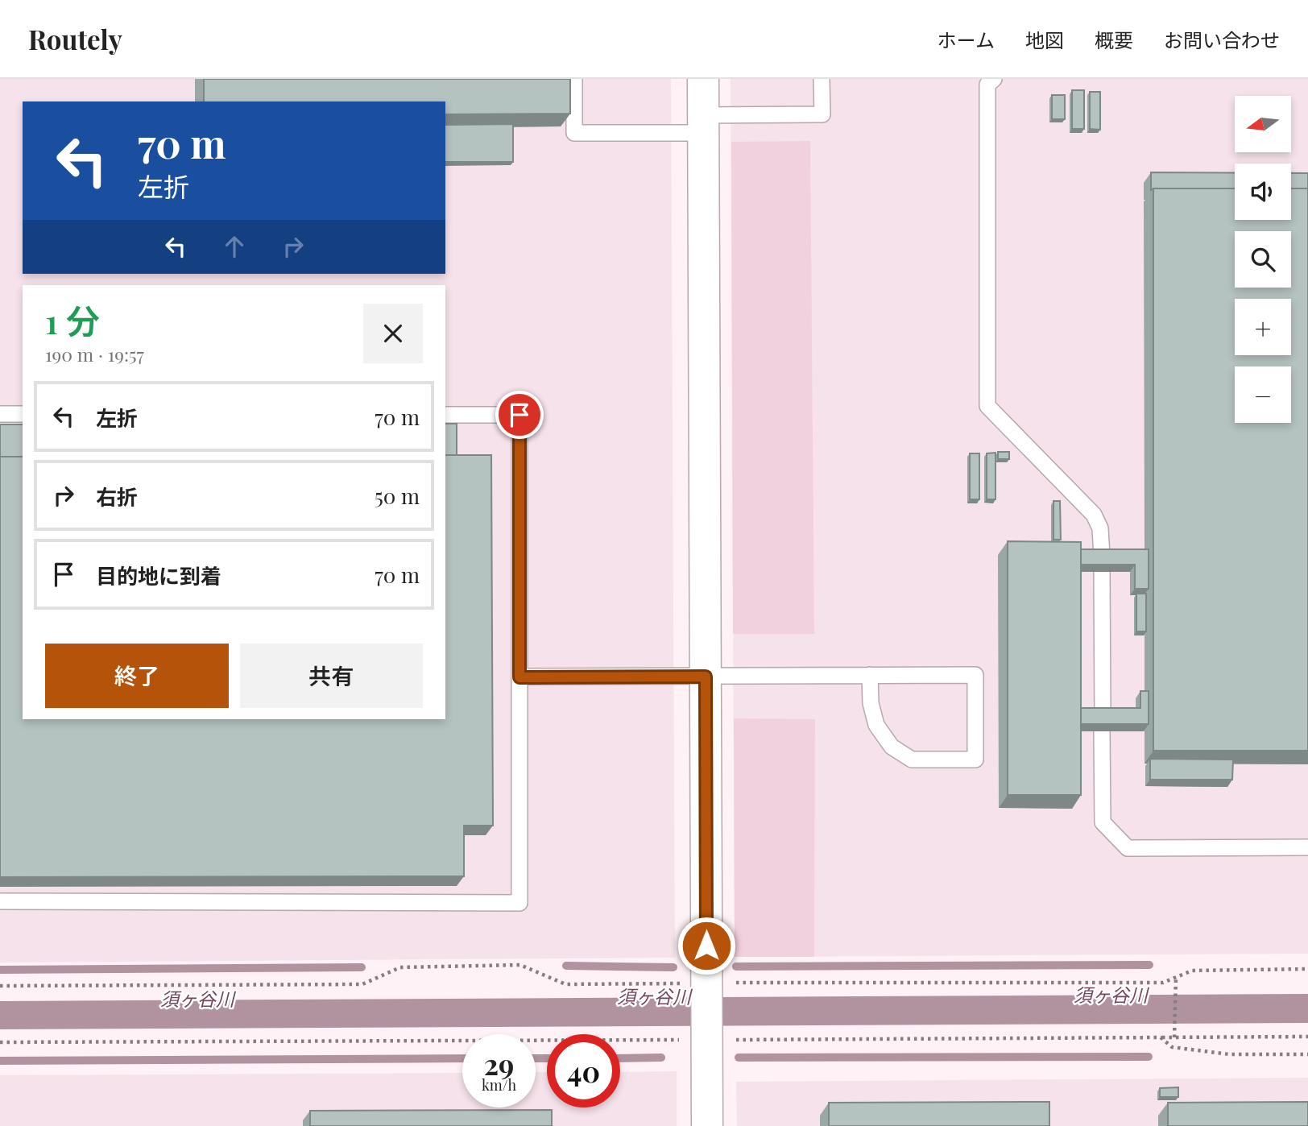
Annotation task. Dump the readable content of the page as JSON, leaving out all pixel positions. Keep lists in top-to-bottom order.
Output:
{
  "water": ["須ヶ谷川"],
  "north": "left",
  "page": {
    "header": "Routely",
    "nav": [
      "ホーム",
      "地図",
      "概要",
      "お問い合わせ"
    ],
    "map_buttons": ["+", "−"],
    "turn": ["70 m", "左折"],
    "heading": ["1 分", "190 m · 19:57"],
    "list": [
      {
        "name": "左折",
        "value": "70 m"
      },
      {
        "name": "右折",
        "value": "50 m"
      },
      {
        "name": "目的地に到着",
        "value": "70 m"
      }
    ],
    "buttons": ["終了", "共有"],
    "speed": "29 km/h",
    "limit": "40"
  }
}
